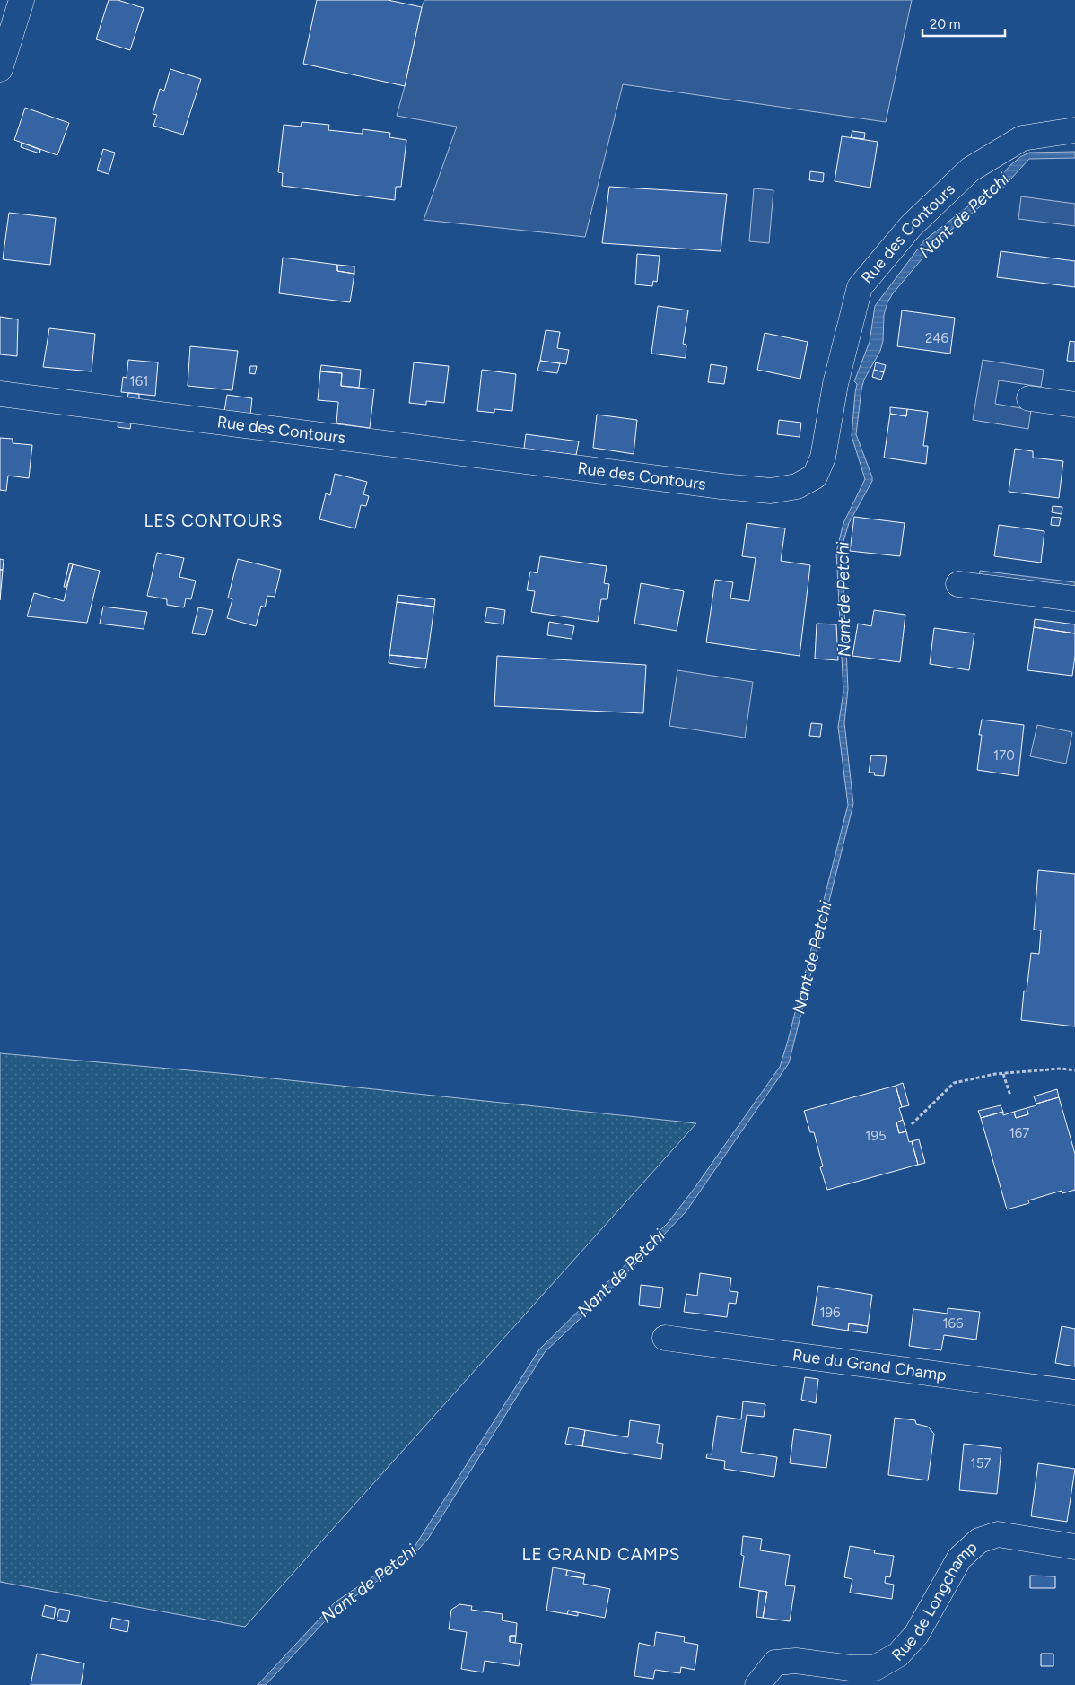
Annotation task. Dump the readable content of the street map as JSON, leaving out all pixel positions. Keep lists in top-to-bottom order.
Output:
{
  "streets": {
    "street": ["Rue des Contours", "Rue du Grand Champ", "Rue de Longchamp"]
  },
  "districts": ["LES CONTOURS", "LE GRAND CAMPS"],
  "water": ["Nant de Petchi"],
  "house_numbers": [
    "246",
    "161",
    "170",
    "167",
    "195",
    "196",
    "166",
    "157"
  ],
  "scale_bar": "20 m"
}
